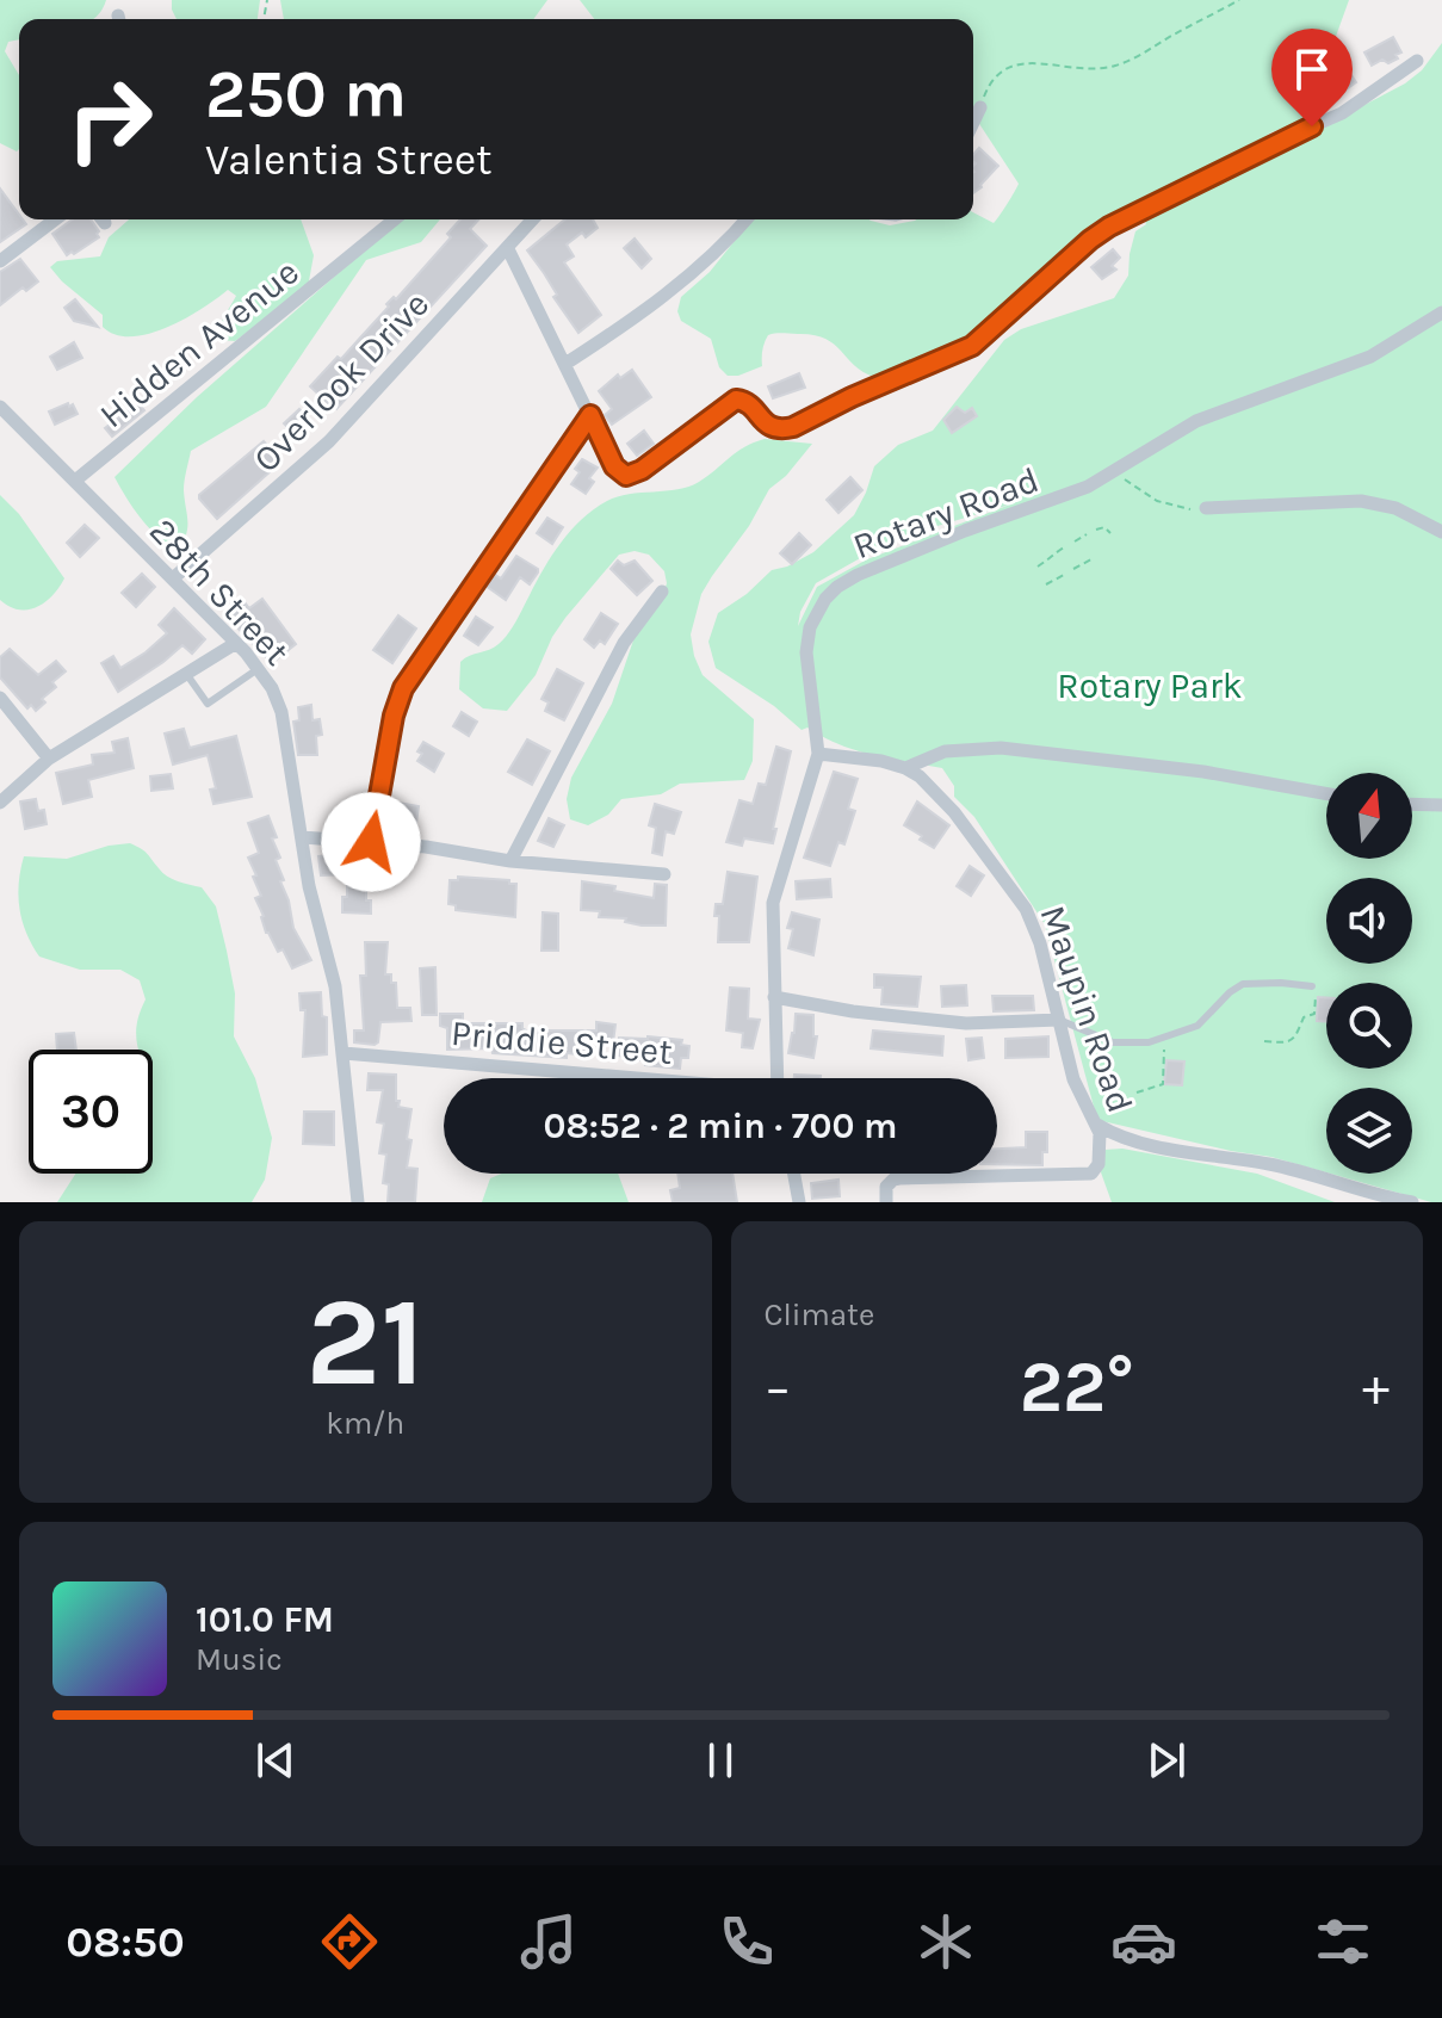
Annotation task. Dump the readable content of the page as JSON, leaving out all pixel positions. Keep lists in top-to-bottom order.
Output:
{
  "streets": {
    "street": [
      "Hidden Avenue",
      "Overlook Drive",
      "Rotary Road",
      "28th Street",
      "Maupin Road",
      "Priddie Street"
    ]
  },
  "crossings": [
    ["Hidden Avenue", "28th Street"],
    ["Overlook Drive", "28th Street"],
    ["Rotary Road", "Maupin Road"],
    ["28th Street", "Priddie Street"]
  ],
  "parks": ["Rotary Park"],
  "north": "top",
  "page": {
    "turn": ["250 m", "Valentia Street"],
    "limit": "30",
    "trip": "08:52 · 2 min · 700 m",
    "tile": [
      ["21", "km/h"],
      "Climate"
    ],
    "heat": ["−", "22°", "+"],
    "song": ["101.0 FM", "Music"],
    "tabs": "08:50"
  }
}
